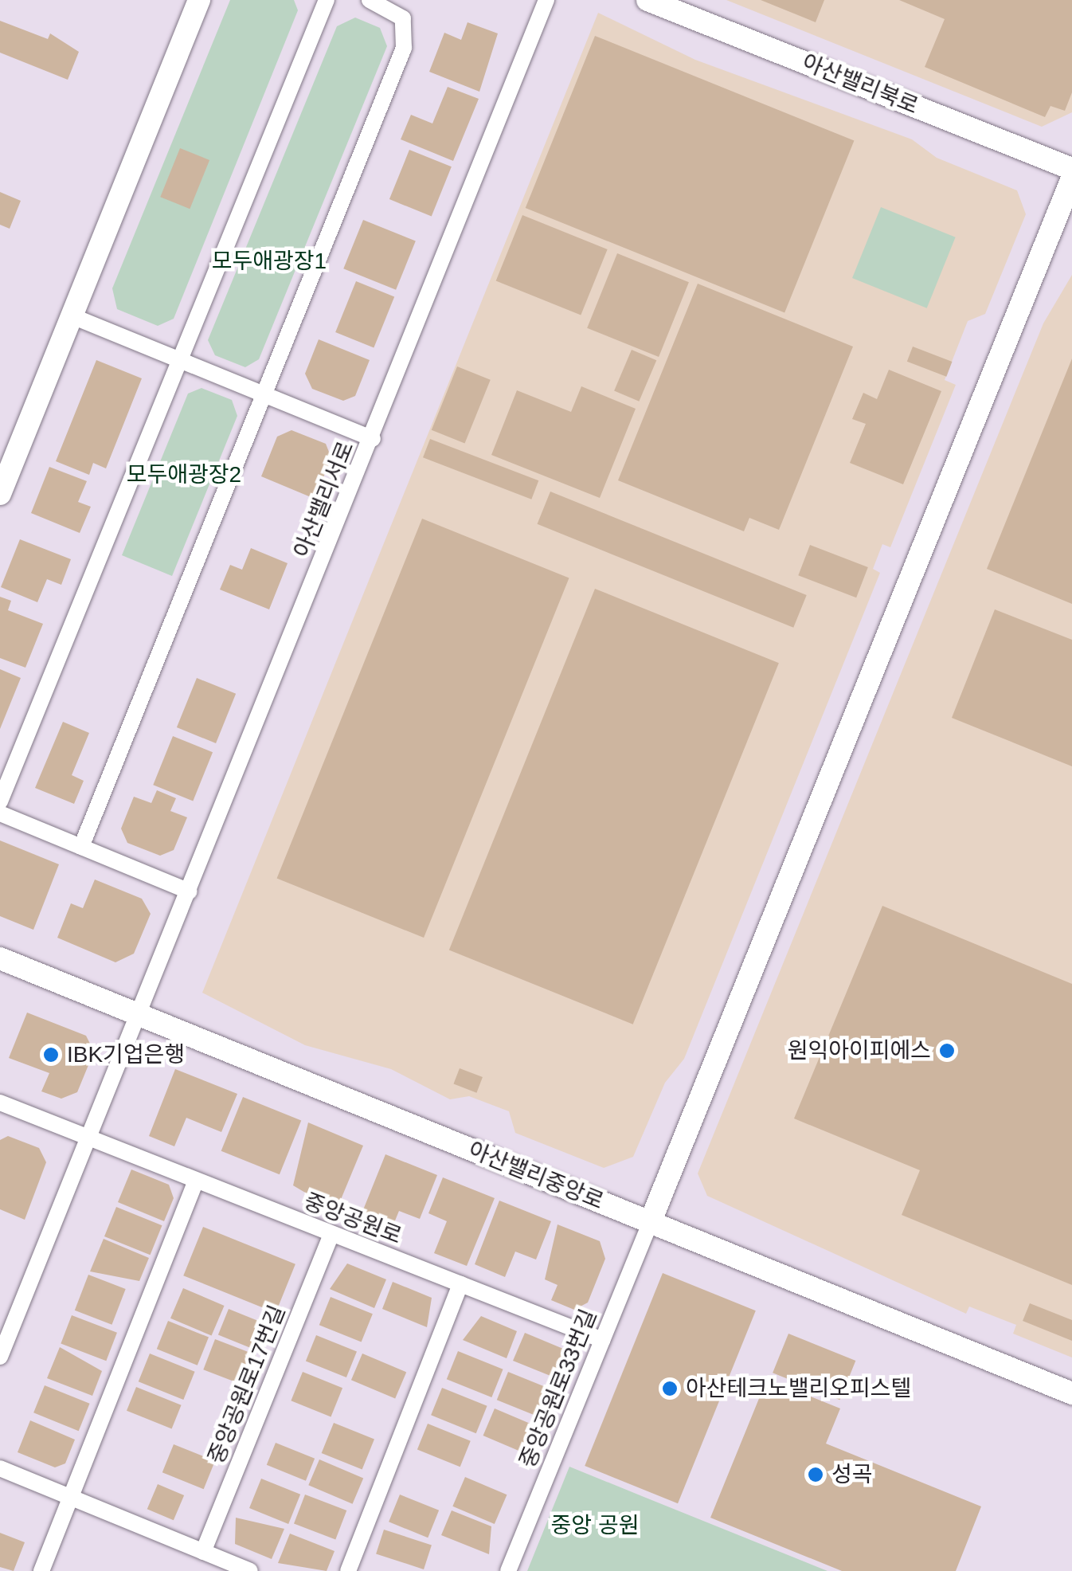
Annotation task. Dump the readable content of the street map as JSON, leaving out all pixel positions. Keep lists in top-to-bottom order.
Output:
{
  "streets": {
    "street": [
      "아산밸리북로",
      "아산밸리서로",
      "아산밸리중앙로",
      "중앙공원로",
      "중앙공원로17번길",
      "중앙공원로33번길"
    ]
  },
  "crossings": [
    ["아산밸리서로", "아산밸리중앙로"],
    ["아산밸리중앙로", "중앙공원로33번길"],
    ["중앙공원로", "중앙공원로17번길"],
    ["중앙공원로", "중앙공원로33번길"]
  ],
  "parks": ["모두애광장1", "모두애광장2", "중앙 공원"],
  "places": [
    "원익아이피에스",
    "IBK기업은행",
    "아산테크노밸리오피스텔",
    "성곡"
  ]
}
